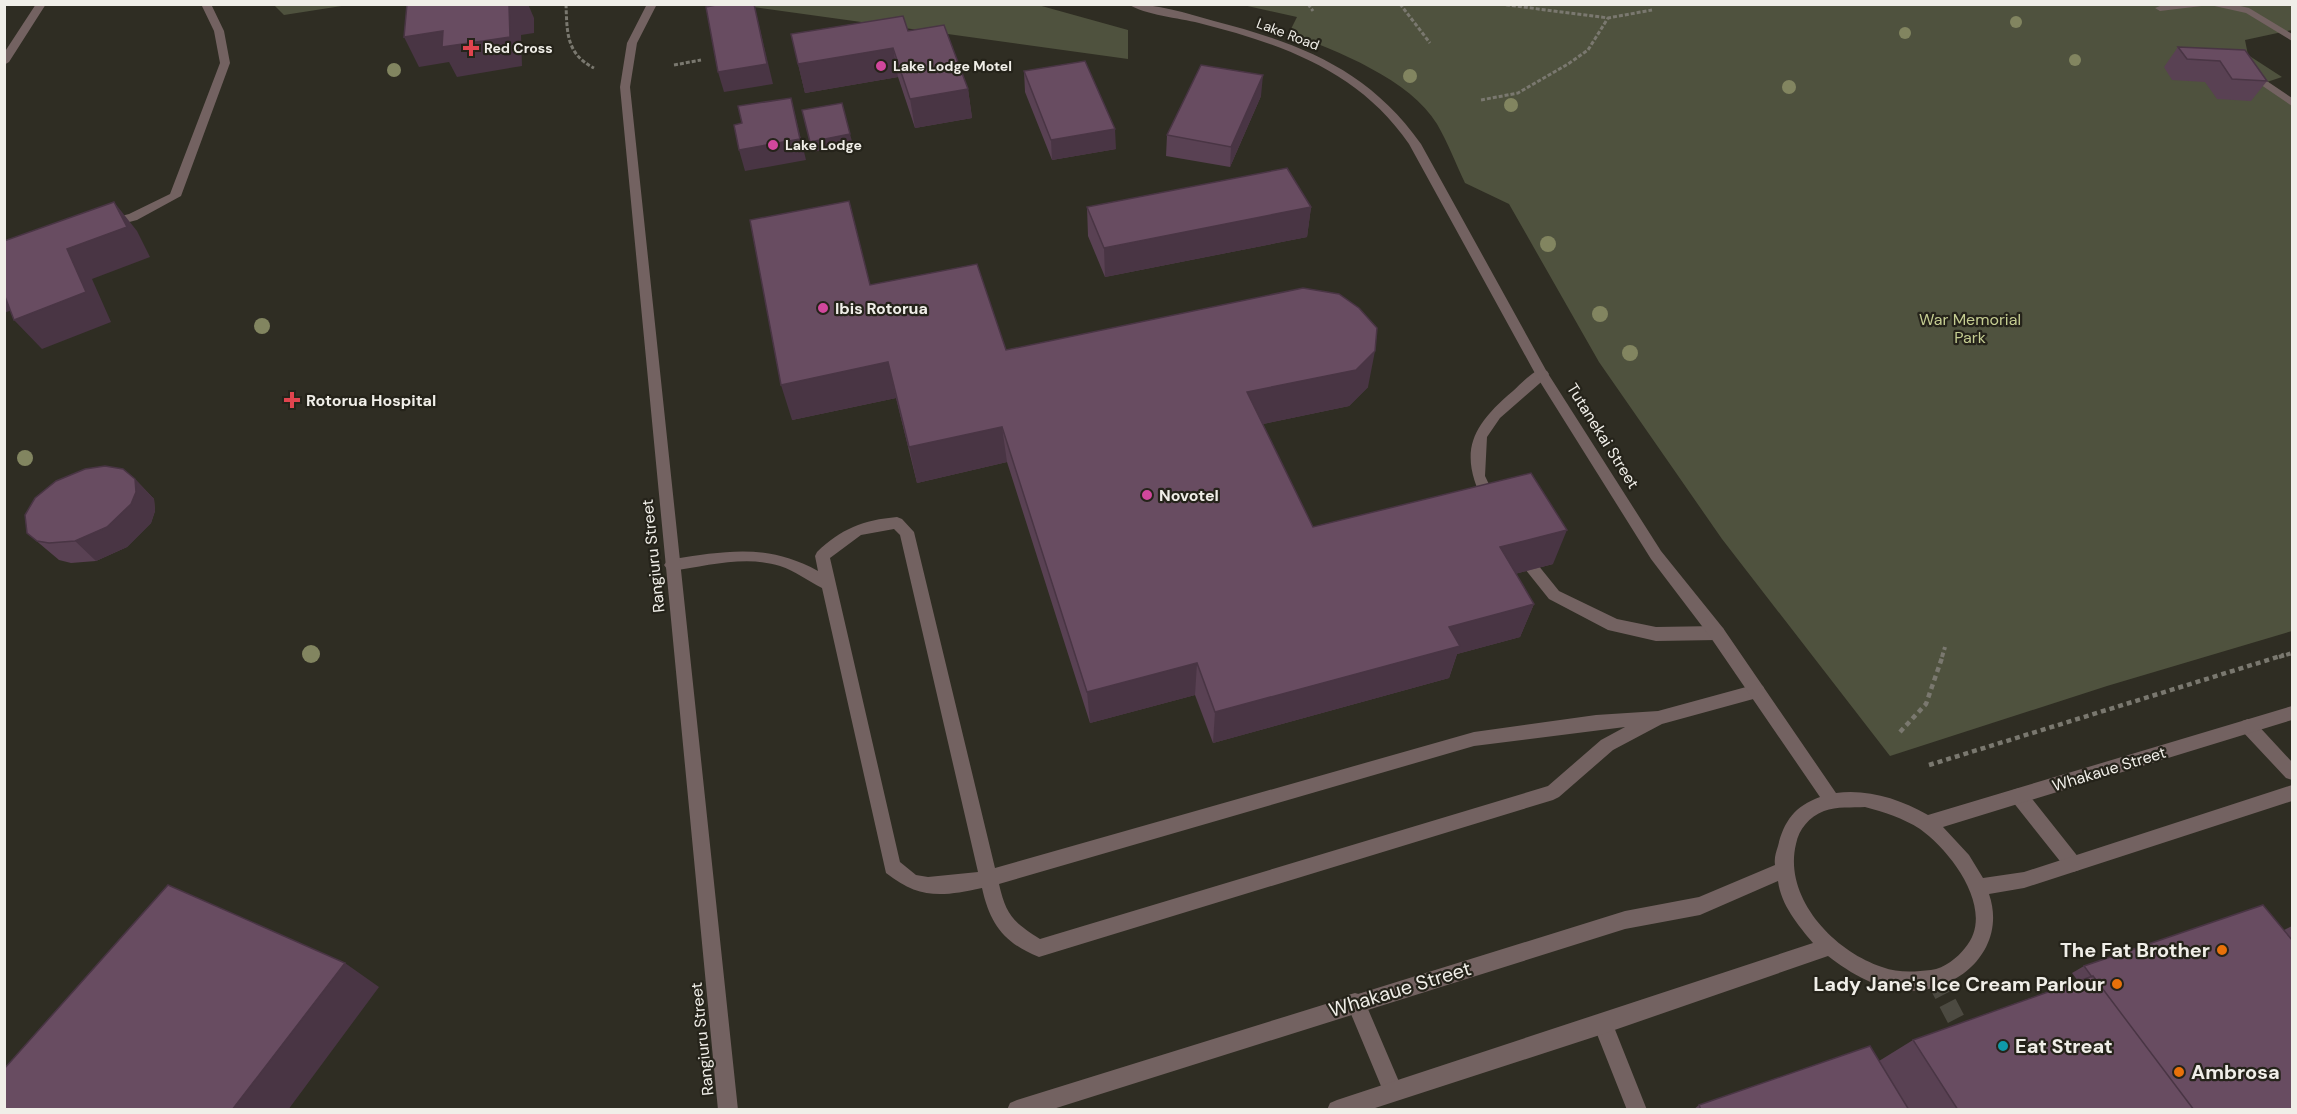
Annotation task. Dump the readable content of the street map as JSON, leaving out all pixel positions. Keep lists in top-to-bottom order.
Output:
{
  "streets": {
    "street": [
      "Lake Road",
      "Tutanekai Street",
      "Rangiuru Street",
      "Whakaue Street"
    ]
  },
  "crossings": [
    ["Lake Road", "Tutanekai Street"],
    ["Tutanekai Street", "Whakaue Street"]
  ],
  "parks": ["War Memorial Park"],
  "places": {
    "health": ["Red Cross", "Rotorua Hospital"],
    "other": [
      "Lake Lodge Motel",
      "Lake Lodge",
      "Ibis Rotorua",
      "Novotel",
      "The Fat Brother",
      "Lady Jane's Ice Cream Parlour",
      "Eat Streat",
      "Ambrosa"
    ]
  }
}
